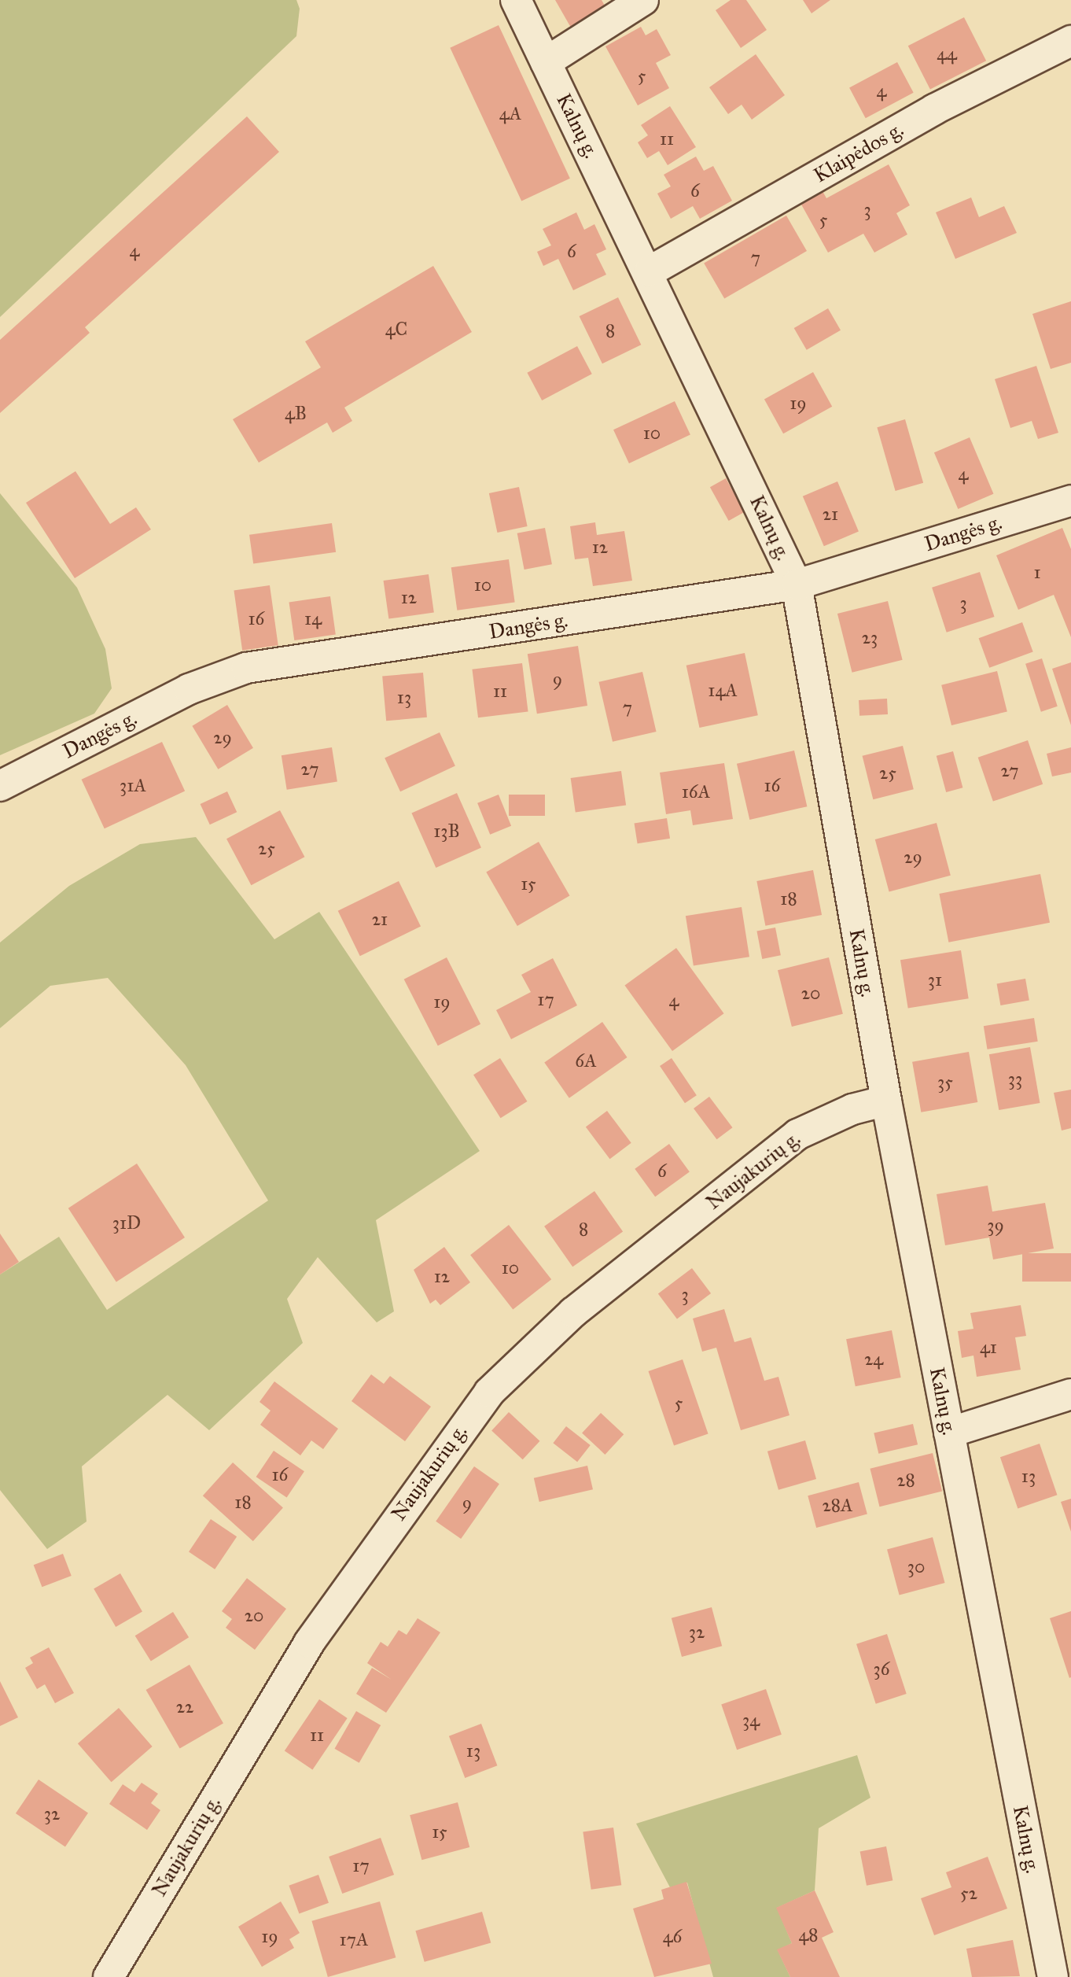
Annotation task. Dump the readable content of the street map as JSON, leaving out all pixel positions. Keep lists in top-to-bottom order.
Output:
{
  "streets": {
    "street": [
      "Kalnų g.",
      "Klaipėdos g.",
      "Dangės g.",
      "Naujakurių g."
    ]
  },
  "crossings": [
    ["Kalnų g.", "Klaipėdos g."],
    ["Kalnų g.", "Dangės g."],
    ["Kalnų g.", "Naujakurių g."]
  ],
  "house_numbers": [
    "44",
    "5",
    "4",
    "4A",
    "11",
    "6",
    "3",
    "5",
    "4",
    "6",
    "7",
    "4C",
    "8",
    "19",
    "4B",
    "10",
    "4",
    "21",
    "12",
    "1",
    "10",
    "12",
    "3",
    "16",
    "14",
    "23",
    "9",
    "14A",
    "11",
    "13",
    "7",
    "29",
    "27",
    "27",
    "25",
    "31A",
    "16",
    "16A",
    "13B",
    "25",
    "29",
    "15",
    "18",
    "21",
    "31",
    "20",
    "17",
    "4",
    "19",
    "6A",
    "33",
    "35",
    "6",
    "31D",
    "39",
    "8",
    "10",
    "12",
    "3",
    "41",
    "24",
    "5",
    "16",
    "13",
    "28",
    "18",
    "9",
    "28A",
    "30",
    "20",
    "32",
    "36",
    "22",
    "34",
    "11",
    "13",
    "32",
    "15",
    "17",
    "52",
    "48",
    "19",
    "46",
    "17A"
  ]
}
